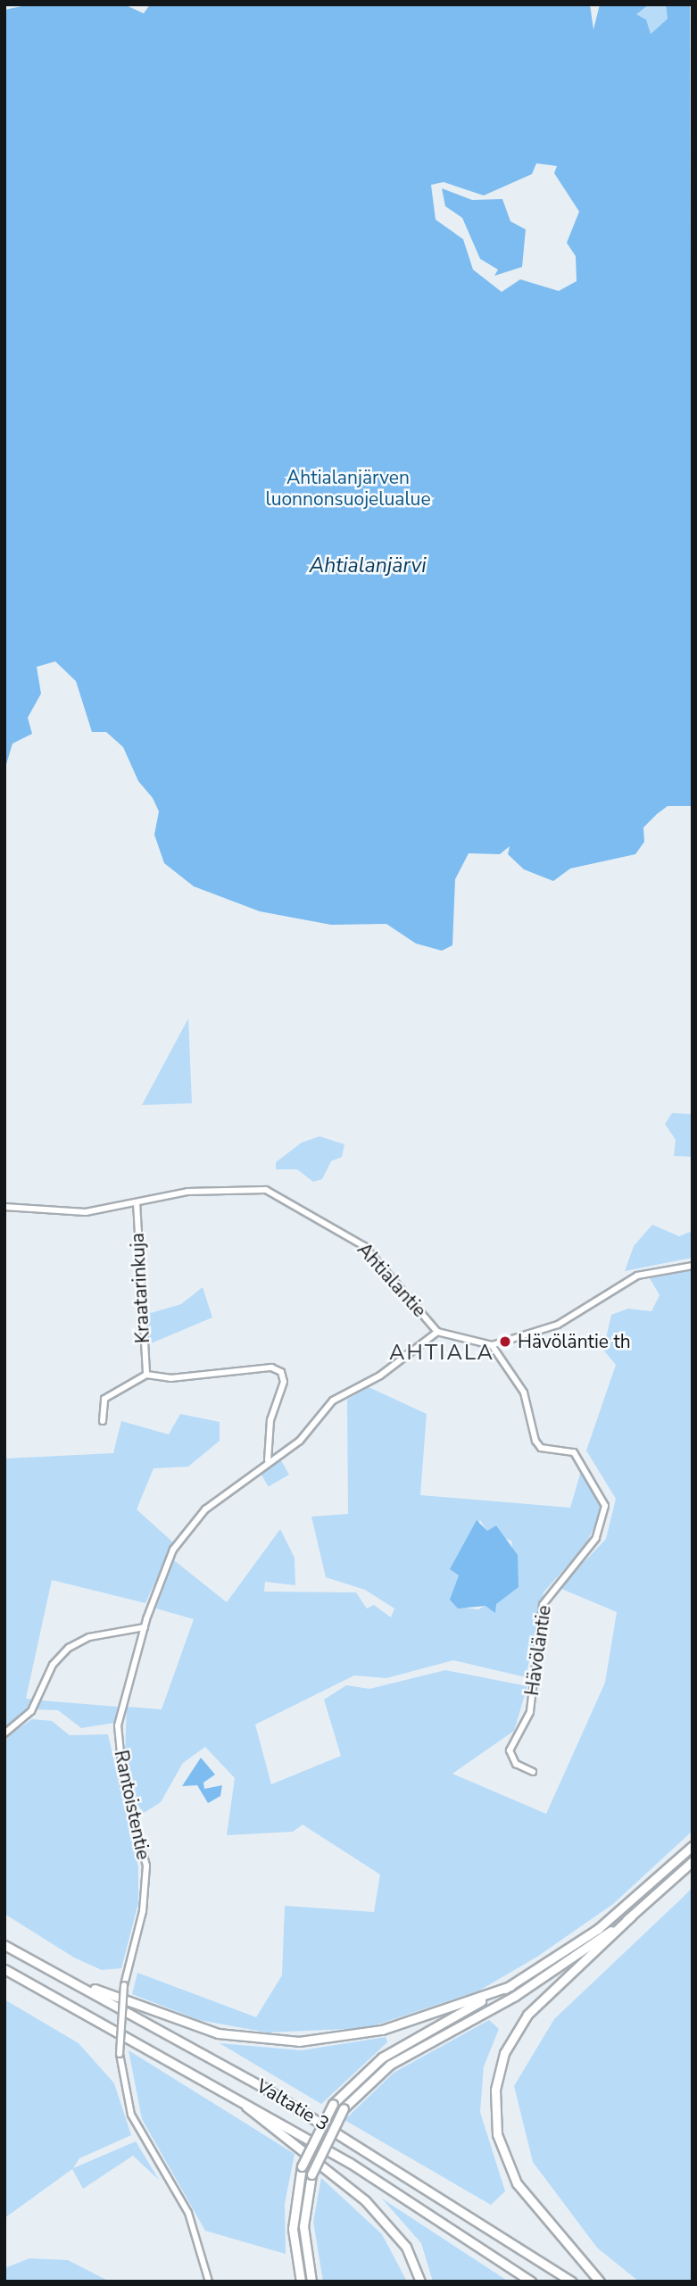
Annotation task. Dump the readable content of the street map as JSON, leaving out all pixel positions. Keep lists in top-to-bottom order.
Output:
{
  "streets": {
    "highway": ["Valtatie 3"],
    "street": [
      "Ahtialantie",
      "Kraatarinkuja",
      "Hävöläntie",
      "Rantoistentie"
    ]
  },
  "crossings": [
    ["Ahtialantie", "Kraatarinkuja"],
    ["Ahtialantie", "Hävöläntie"],
    ["Ahtialantie", "Rantoistentie"]
  ],
  "districts": ["AHTIALA"],
  "water": ["Ahtialanjärvi"],
  "parks": ["Ahtialanjärven luonnonsuojelualue"],
  "places": ["Hävöläntie th"]
}
